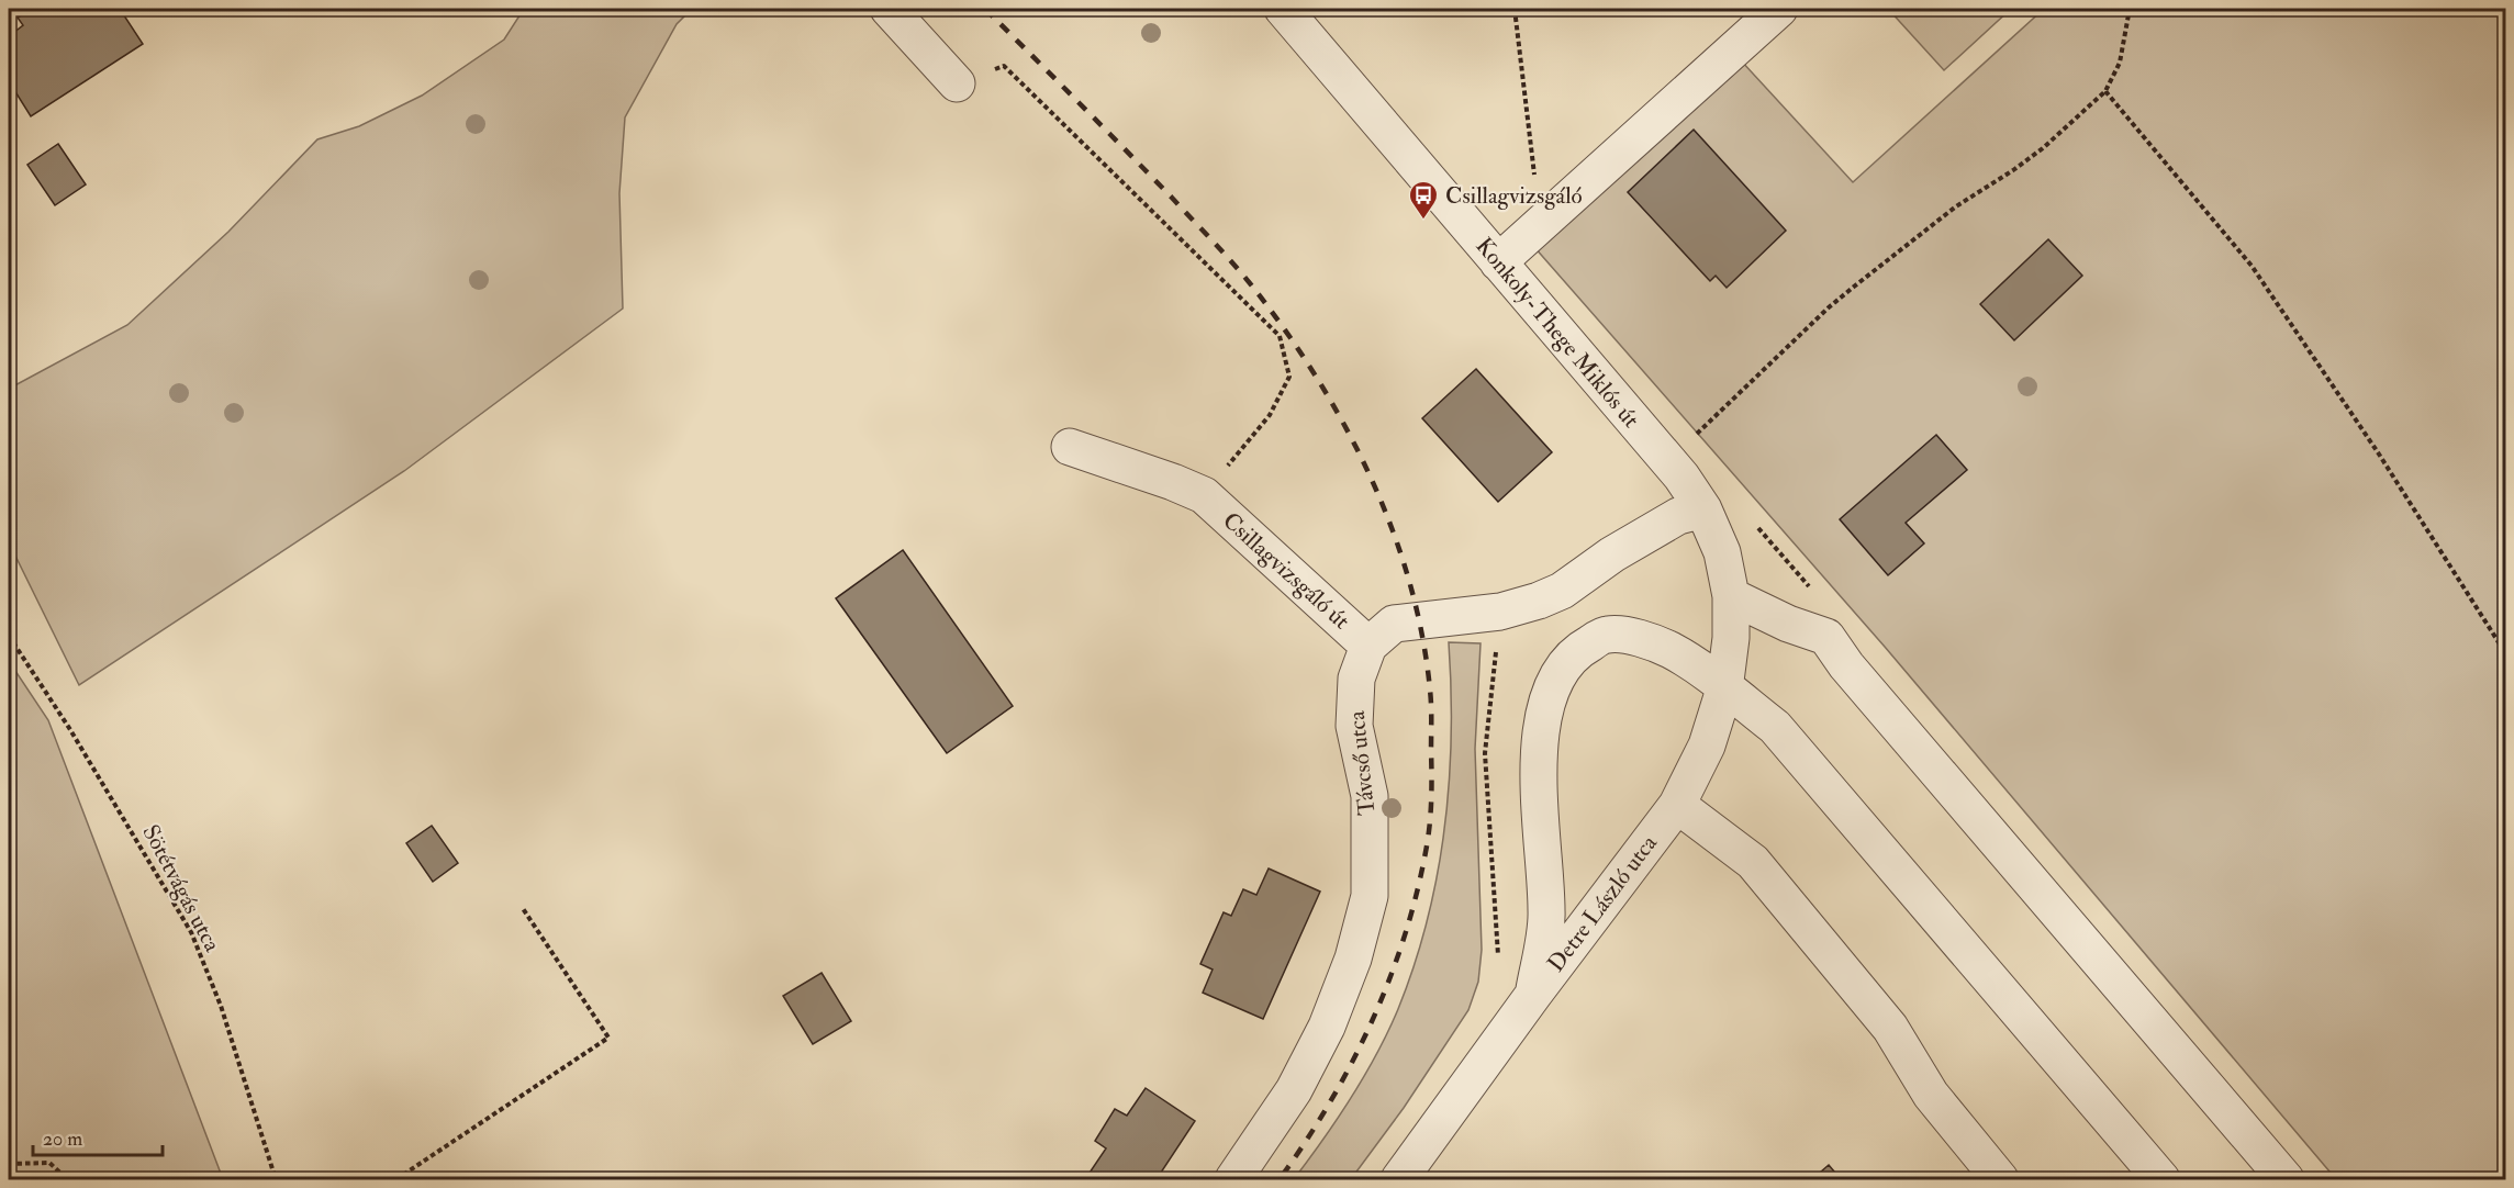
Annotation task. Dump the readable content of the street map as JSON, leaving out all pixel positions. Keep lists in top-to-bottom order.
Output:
{
  "streets": {
    "street": [
      "Konkoly-Thege Miklós út",
      "Csillagvizsgáló út",
      "Távcső utca",
      "Detre László utca"
    ],
    "path": ["Sötétvágás utca"]
  },
  "crossings": [
    ["Konkoly-Thege Miklós út", "Távcső utca"],
    ["Konkoly-Thege Miklós út", "Detre László utca"],
    ["Csillagvizsgáló út", "Távcső utca"]
  ],
  "places": {
    "bus stop": ["Csillagvizsgáló"]
  },
  "scale_bar": "20 m"
}
